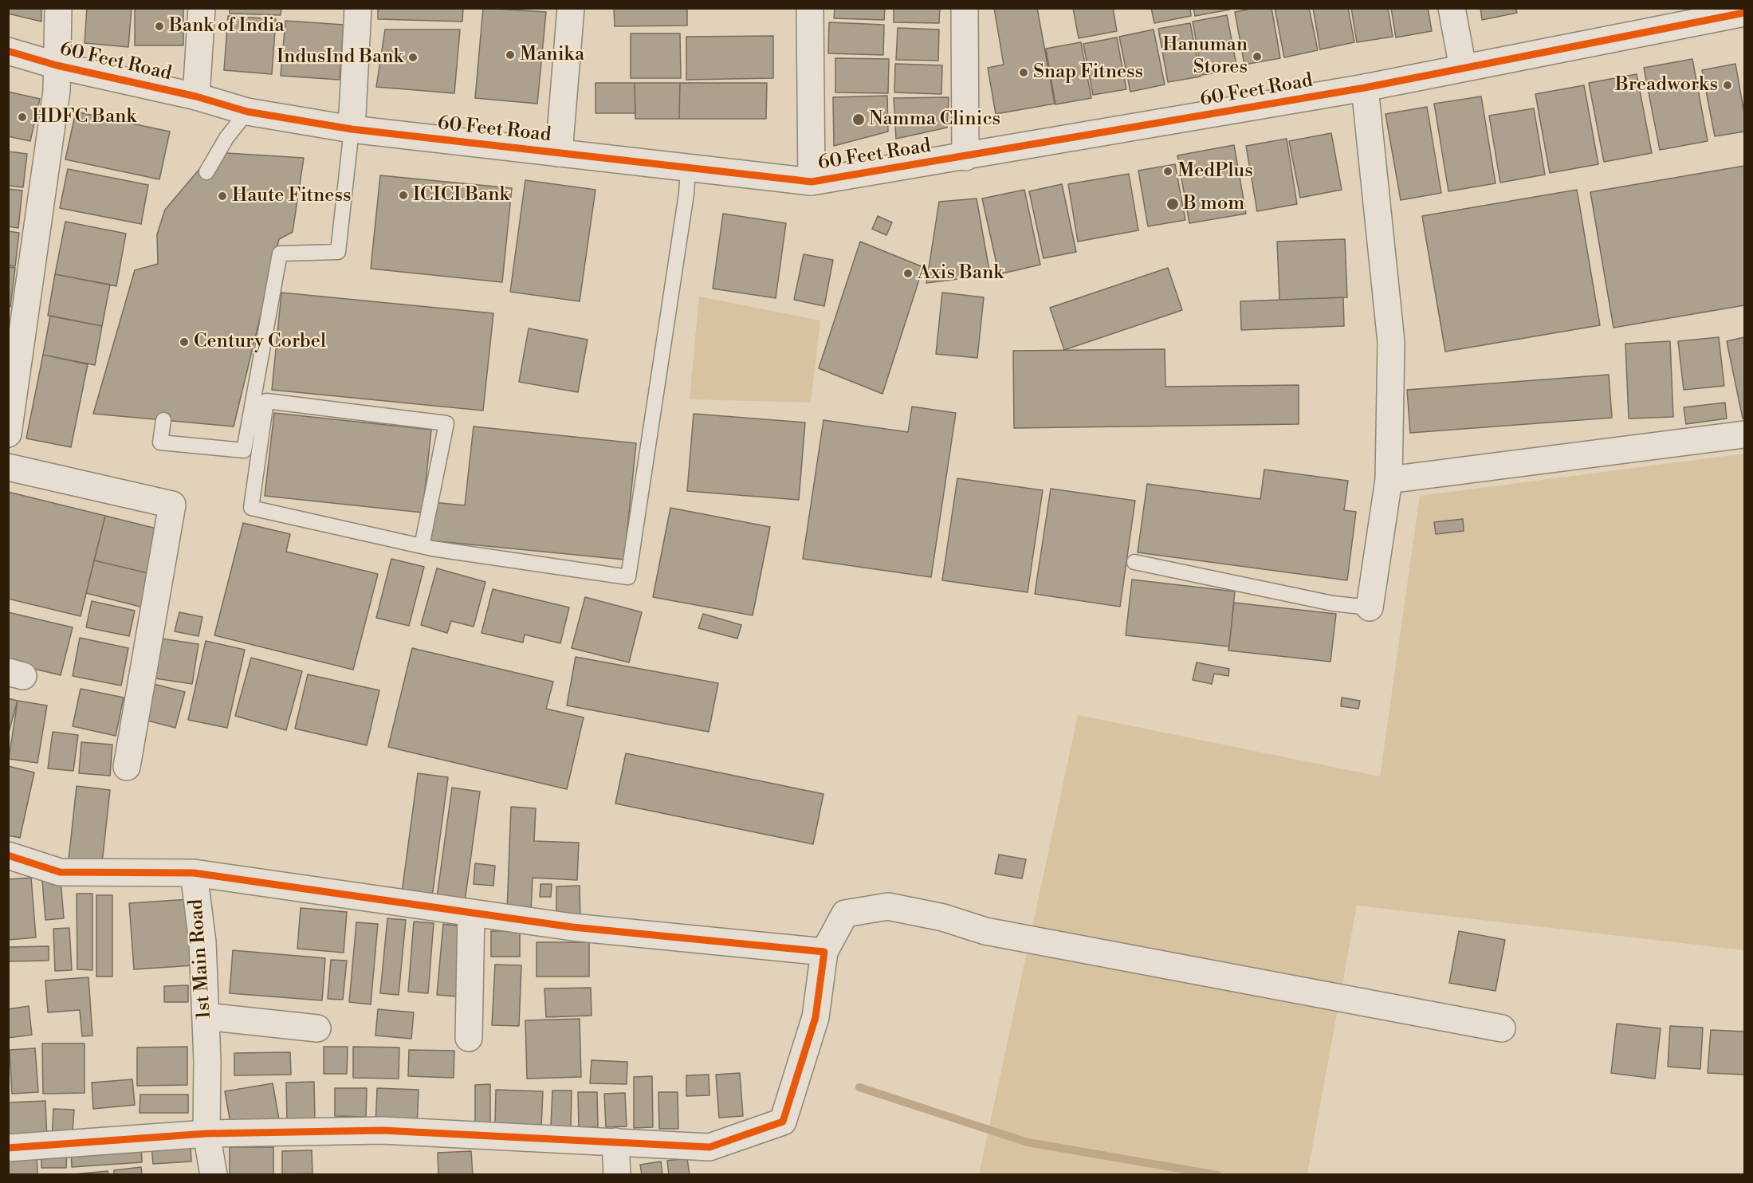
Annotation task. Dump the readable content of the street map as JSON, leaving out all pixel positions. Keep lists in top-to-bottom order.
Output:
{
  "streets": {
    "street": ["60 Feet Road", "1st Main Road"]
  },
  "places": [
    "Bank of India",
    "Manika",
    "Hanuman Stores",
    "IndusInd Bank",
    "Snap Fitness",
    "Breadworks",
    "HDFC Bank",
    "Namma Clinics",
    "MedPlus",
    "ICICI Bank",
    "Haute Fitness",
    "B mom",
    "Axis Bank",
    "Century Corbel"
  ]
}
